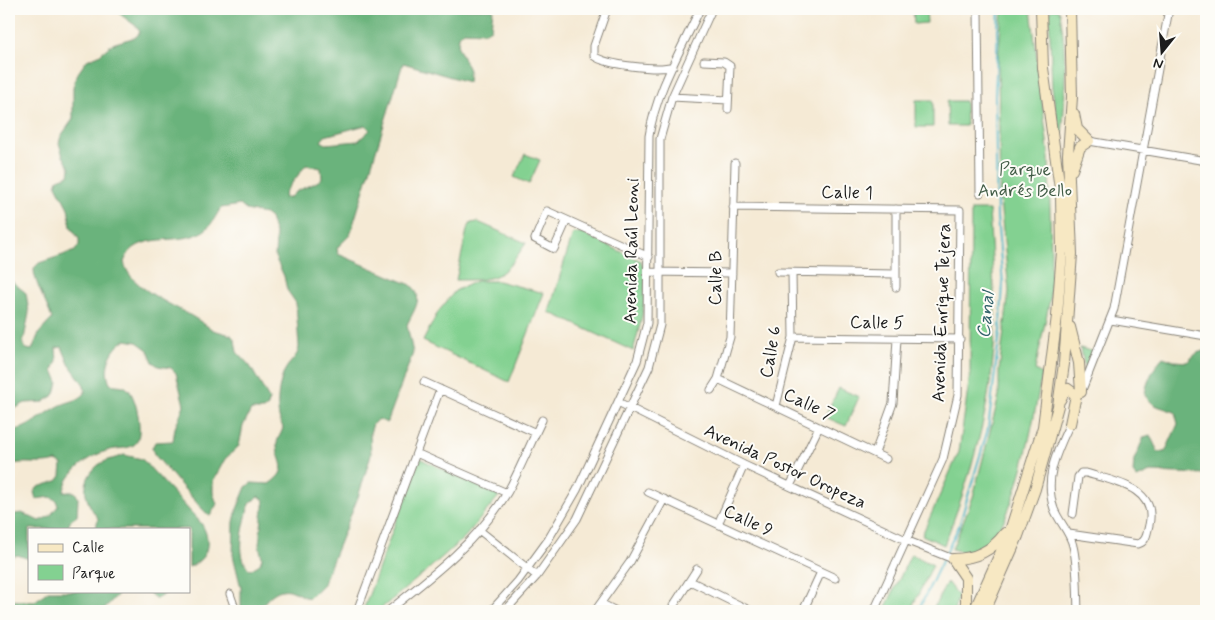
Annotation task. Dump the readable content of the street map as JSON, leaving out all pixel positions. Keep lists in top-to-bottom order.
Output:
{
  "streets": {
    "street": [
      "Calle 1",
      "Avenida Raúl Leoni",
      "Calle B",
      "Avenida Enrique Tejera",
      "Calle 5",
      "Calle 6",
      "Calle 7",
      "Avenida Postor Oropeza",
      "Calle 9"
    ]
  },
  "crossings": [
    ["Calle 1", "Calle B"],
    ["Calle 1", "Avenida Enrique Tejera"],
    ["Avenida Raúl Leoni", "Avenida Postor Oropeza"],
    ["Calle B", "Calle 7"],
    ["Avenida Enrique Tejera", "Calle 5"],
    ["Avenida Enrique Tejera", "Avenida Postor Oropeza"],
    ["Calle 5", "Calle 6"],
    ["Calle 6", "Calle 7"]
  ],
  "water": ["Canal"],
  "parks": ["Parque Andrés Bello"],
  "legend": ["Calle", "Parque"],
  "north": "bottom"
}
